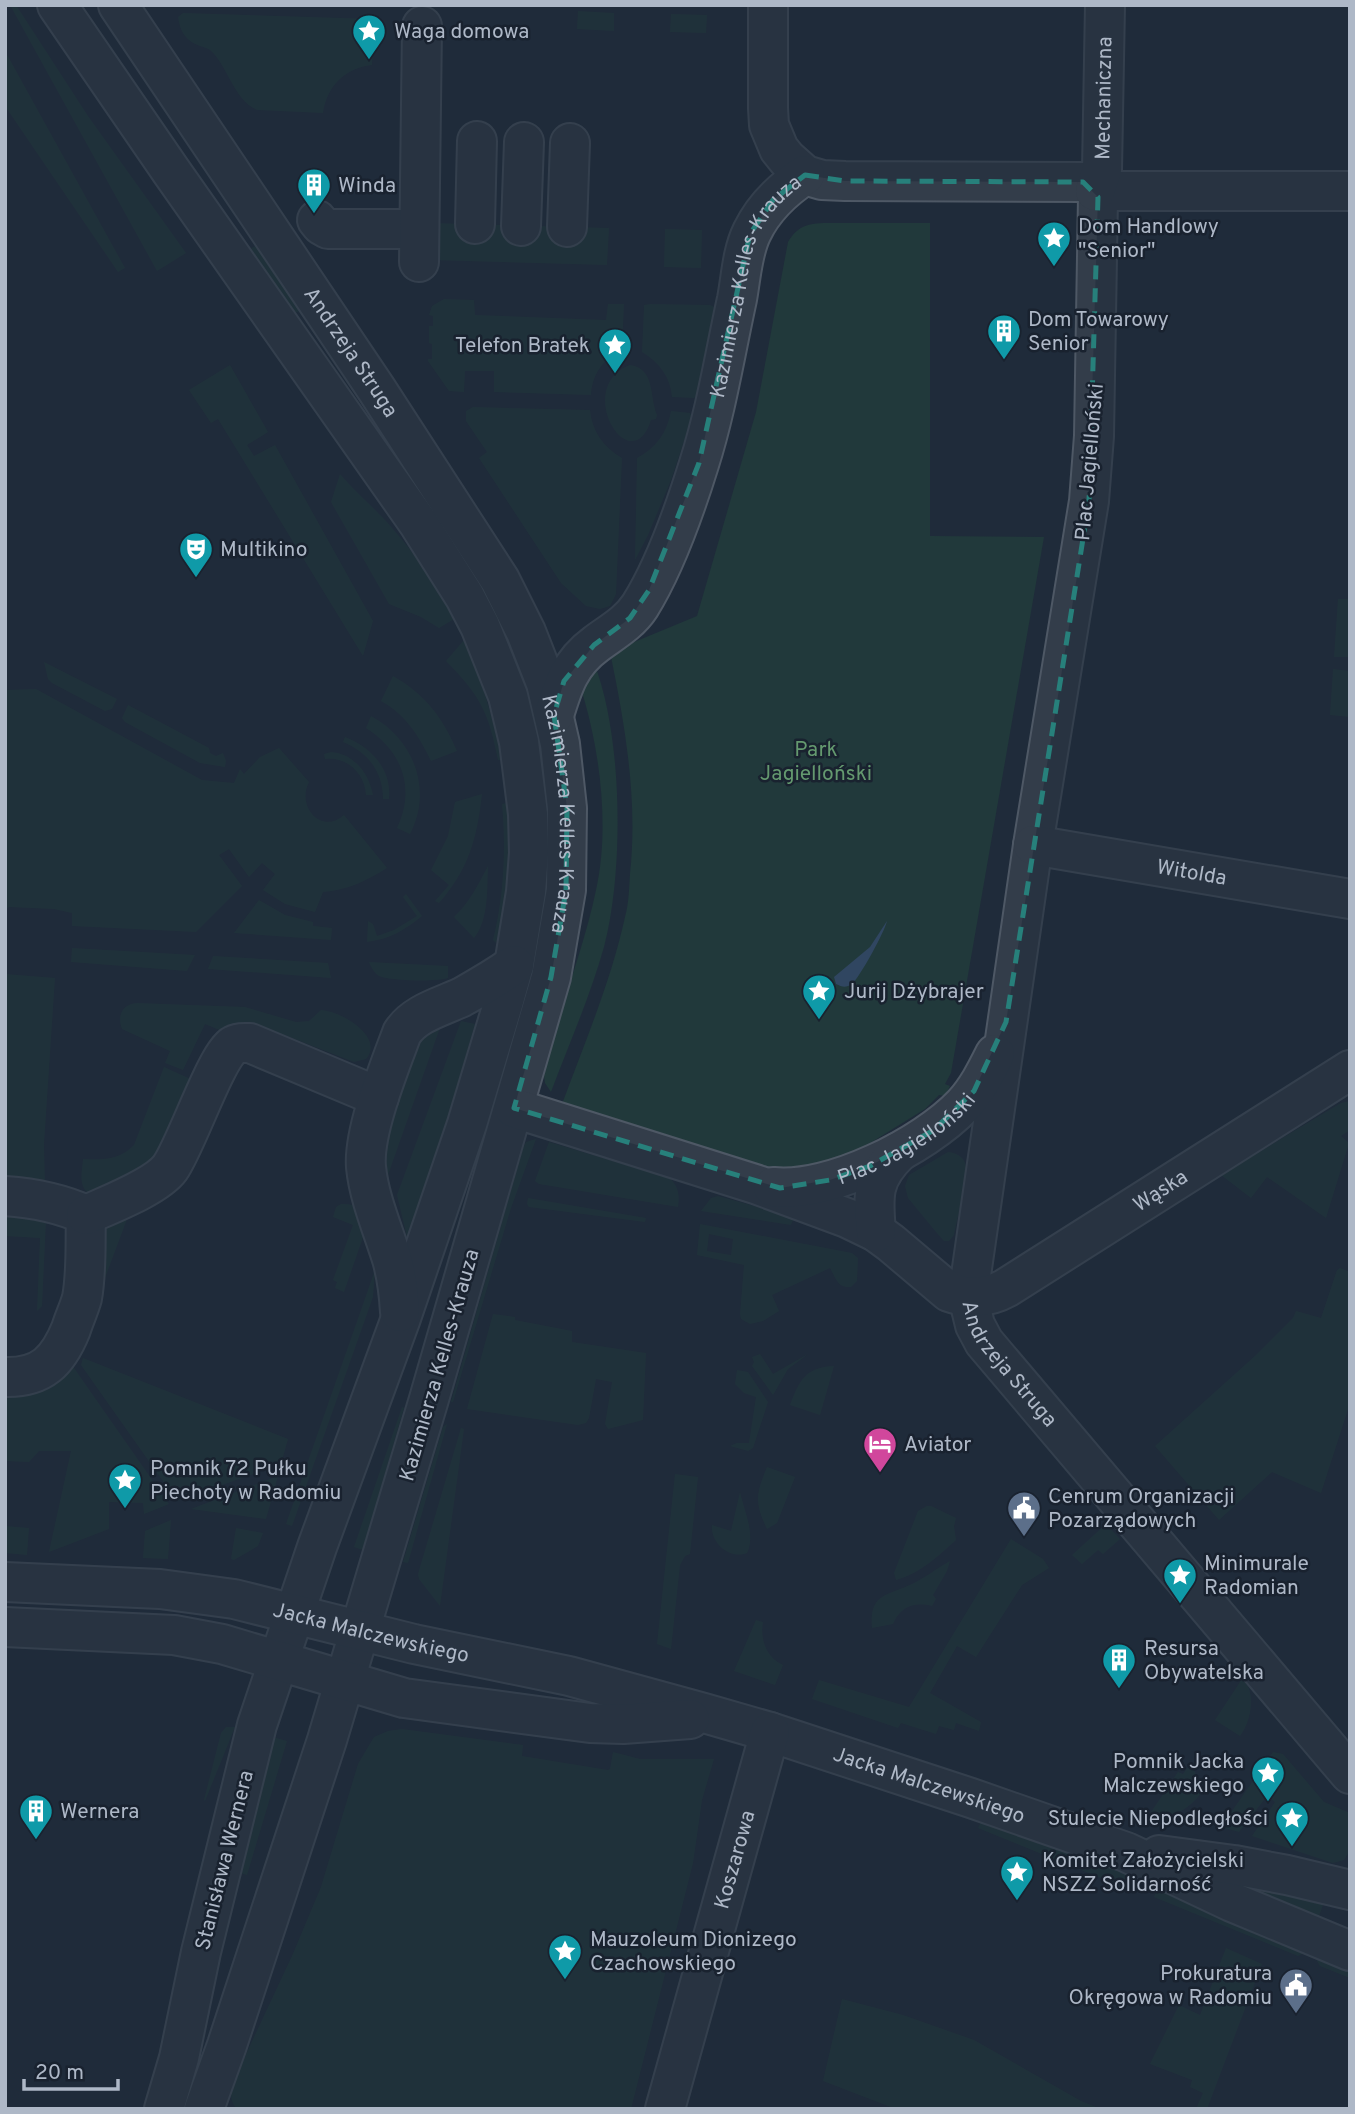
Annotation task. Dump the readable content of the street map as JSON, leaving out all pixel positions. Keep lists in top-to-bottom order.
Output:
{
  "streets": {
    "street": [
      "Mechaniczna",
      "Kazimierza Kelles-Krauza",
      "Andrzeja Struga",
      "Plac Jagielloński",
      "Witolda",
      "Wąska",
      "Jacka Malczewskiego",
      "Stanisława Wernera",
      "Koszarowa"
    ]
  },
  "crossings": [
    ["Mechaniczna", "Plac Jagielloński"],
    ["Kazimierza Kelles-Krauza", "Andrzeja Struga"],
    ["Kazimierza Kelles-Krauza", "Jacka Malczewskiego"],
    ["Kazimierza Kelles-Krauza", "Stanisława Wernera"],
    ["Andrzeja Struga", "Plac Jagielloński"],
    ["Andrzeja Struga", "Wąska"],
    ["Plac Jagielloński", "Witolda"],
    ["Plac Jagielloński", "Wąska"],
    ["Jacka Malczewskiego", "Stanisława Wernera"],
    ["Jacka Malczewskiego", "Koszarowa"]
  ],
  "parks": ["Park Jagielloński"],
  "places": {
    "place": [
      "Waga domowa",
      "Dom Handlowy \"Senior\"",
      "Telefon Bratek",
      "Jurij Dżybrajer",
      "Pomnik 72 Pułku Piechoty w Radomiu",
      "Minimurale Radomian",
      "Pomnik Jacka Malczewskiego",
      "Stulecie Niepodległości",
      "Komitet Założycielski NSZZ Solidarność",
      "Mauzoleum Dionizego Czachowskiego"
    ],
    "building": [
      "Winda",
      "Dom Towarowy Senior",
      "Resursa Obywatelska",
      "Wernera"
    ],
    "theatre": ["Multikino"],
    "hotel": ["Aviator"],
    "public building": ["Cenrum Organizacji Pozarządowych", "Prokuratura Okręgowa w Radomiu"]
  },
  "scale_bar": "20 m"
}
